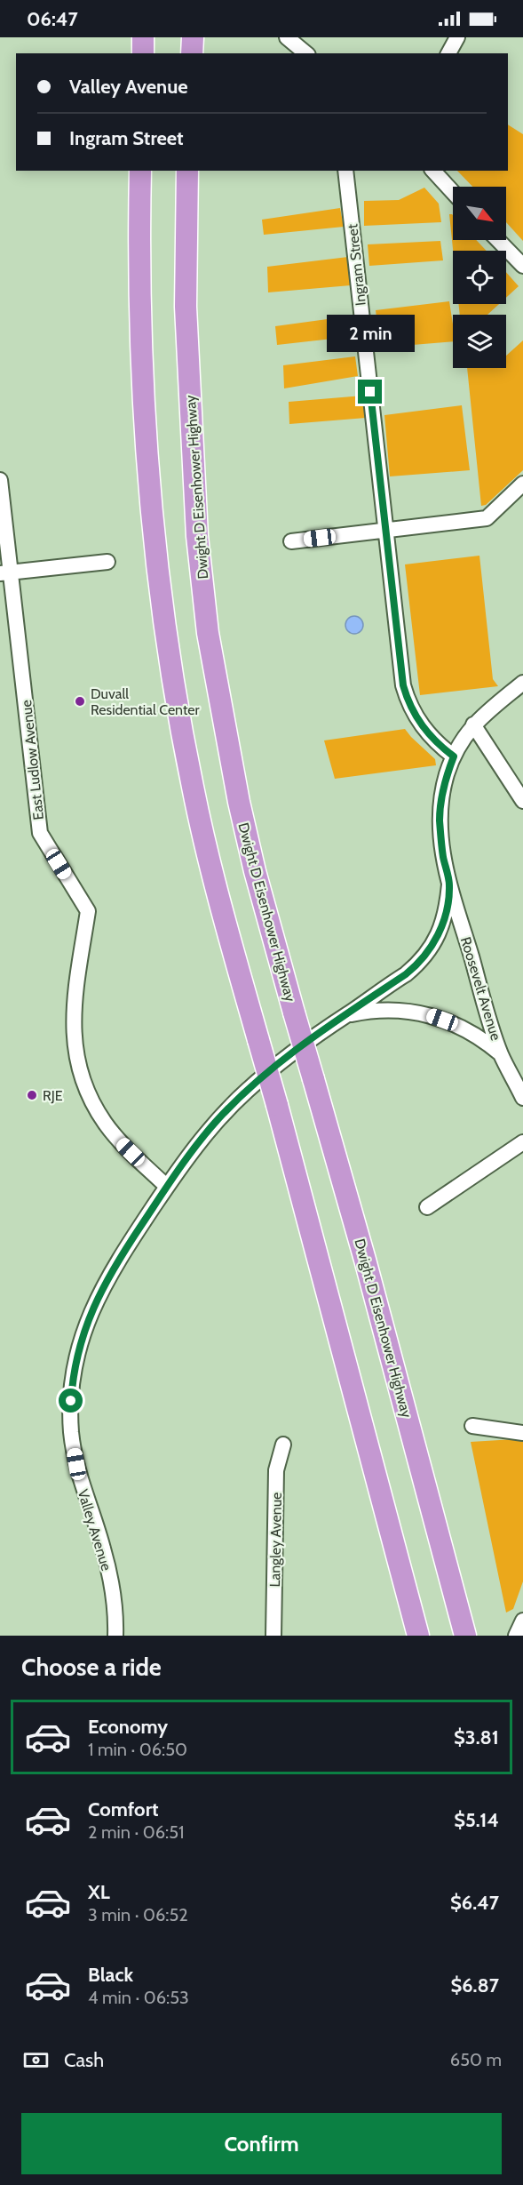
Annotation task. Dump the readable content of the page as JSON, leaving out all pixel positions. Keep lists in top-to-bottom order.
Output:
{
  "streets": {
    "highway": ["Dwight D Eisenhower Highway"],
    "street": [
      "Ingram Street",
      "East Ludlow Avenue",
      "Roosevelt Avenue",
      "Valley Avenue",
      "Langley Avenue"
    ]
  },
  "crossings": [
    ["Ingram Street", "Roosevelt Avenue"],
    ["East Ludlow Avenue", "Valley Avenue"],
    ["Roosevelt Avenue", "Valley Avenue"]
  ],
  "places": ["Duvall Residential Center", "RJE"],
  "north": "bottom right",
  "page": {
    "status": "06:47",
    "banner": ["Valley Avenue", "Ingram Street"],
    "bubble": "2 min",
    "heading": "Choose a ride",
    "list": [
      {
        "name": "Economy",
        "note": "1 min · 06:50",
        "value": "$3.81"
      },
      {
        "name": "Comfort",
        "note": "2 min · 06:51",
        "value": "$5.14"
      },
      {
        "name": "XL",
        "note": "3 min · 06:52",
        "value": "$6.47"
      },
      {
        "name": "Black",
        "note": "4 min · 06:53",
        "value": "$6.87"
      }
    ],
    "pay": ["Cash", "650 m"],
    "buttons": "Confirm"
  }
}
